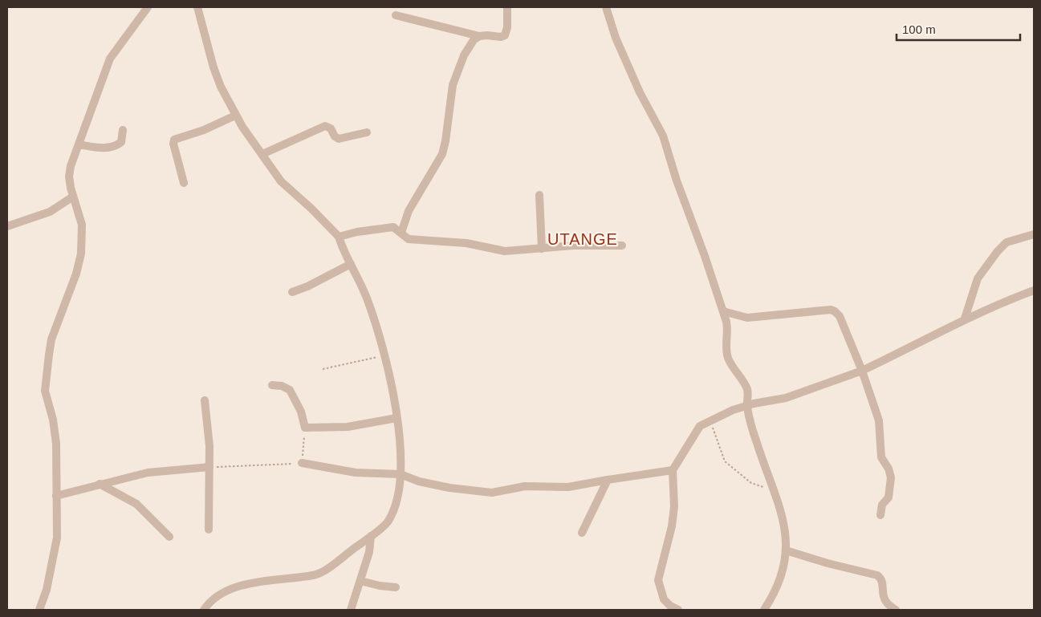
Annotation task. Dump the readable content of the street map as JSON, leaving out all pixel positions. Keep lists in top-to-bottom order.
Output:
{
  "districts": ["UTANGE"],
  "scale_bar": "100 m"
}
